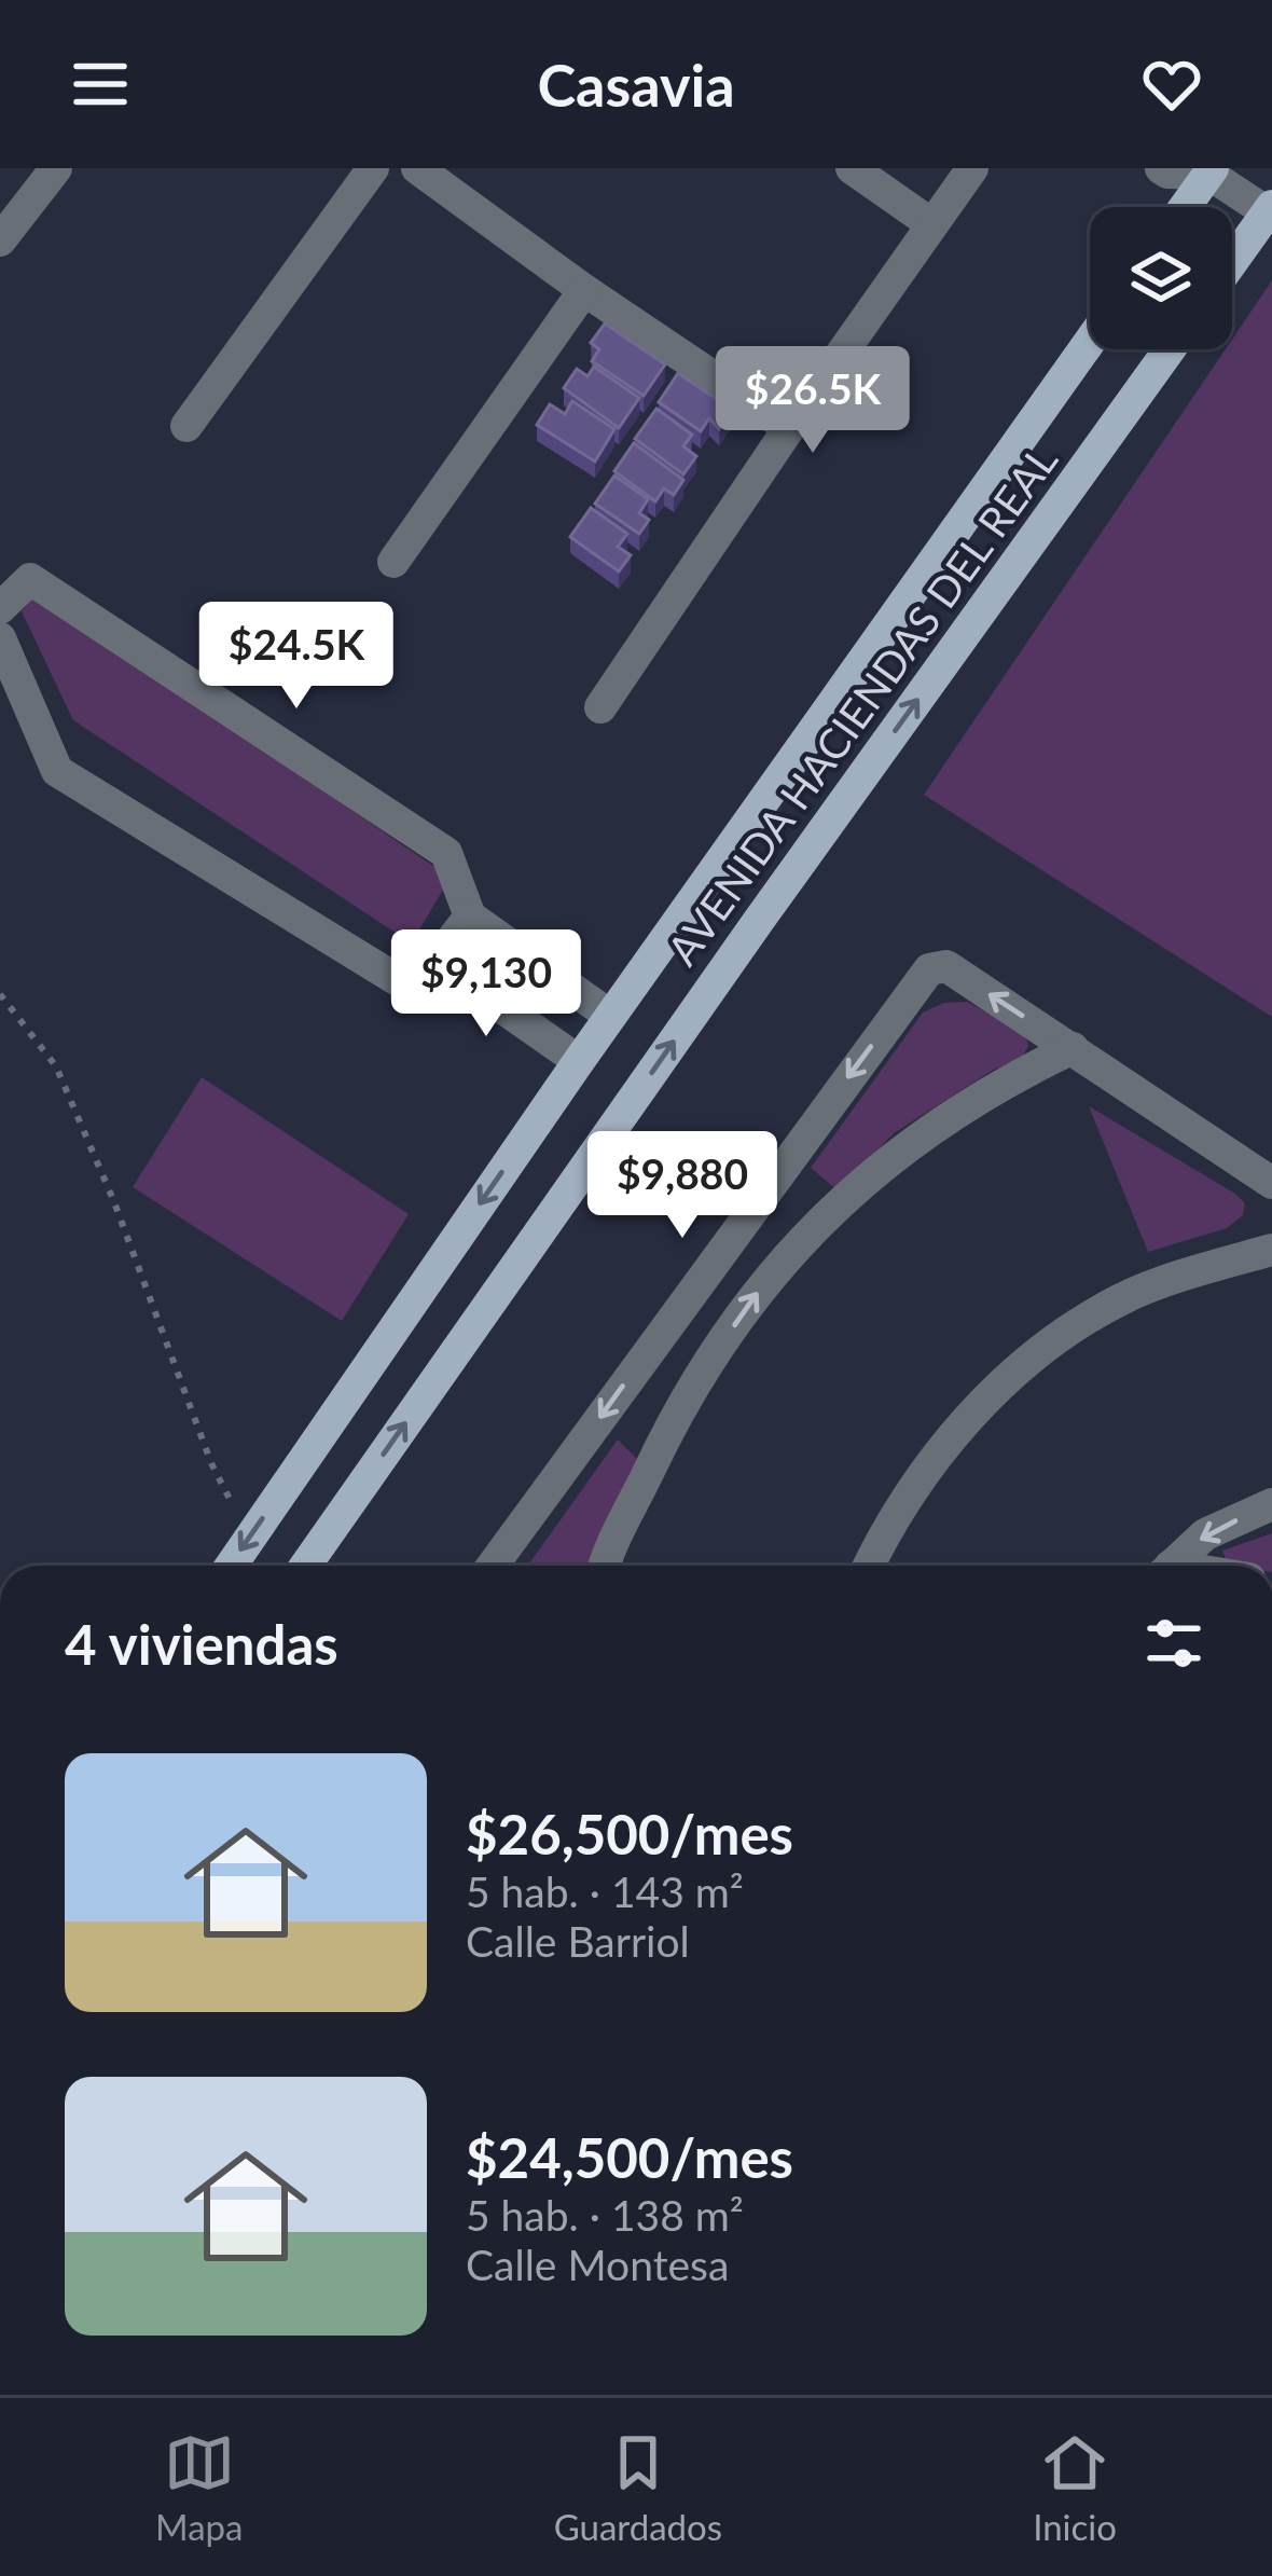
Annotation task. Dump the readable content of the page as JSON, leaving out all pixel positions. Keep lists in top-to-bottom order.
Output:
{
  "streets": {
    "main road": ["AVENIDA HACIENDAS DEL REAL"]
  },
  "page": {
    "header": "Casavia",
    "price": [
      "$26.5K",
      "$24.5K",
      "$9,130",
      "$9,880"
    ],
    "heading": "4 viviendas",
    "list": [
      {
        "name": "$26,500/mes",
        "note": "5 hab. · 143 m² · Calle Barriol"
      },
      {
        "name": "$24,500/mes",
        "note": "5 hab. · 138 m² · Calle Montesa"
      }
    ],
    "tabs": ["Mapa", "Guardados", "Inicio"]
  }
}
